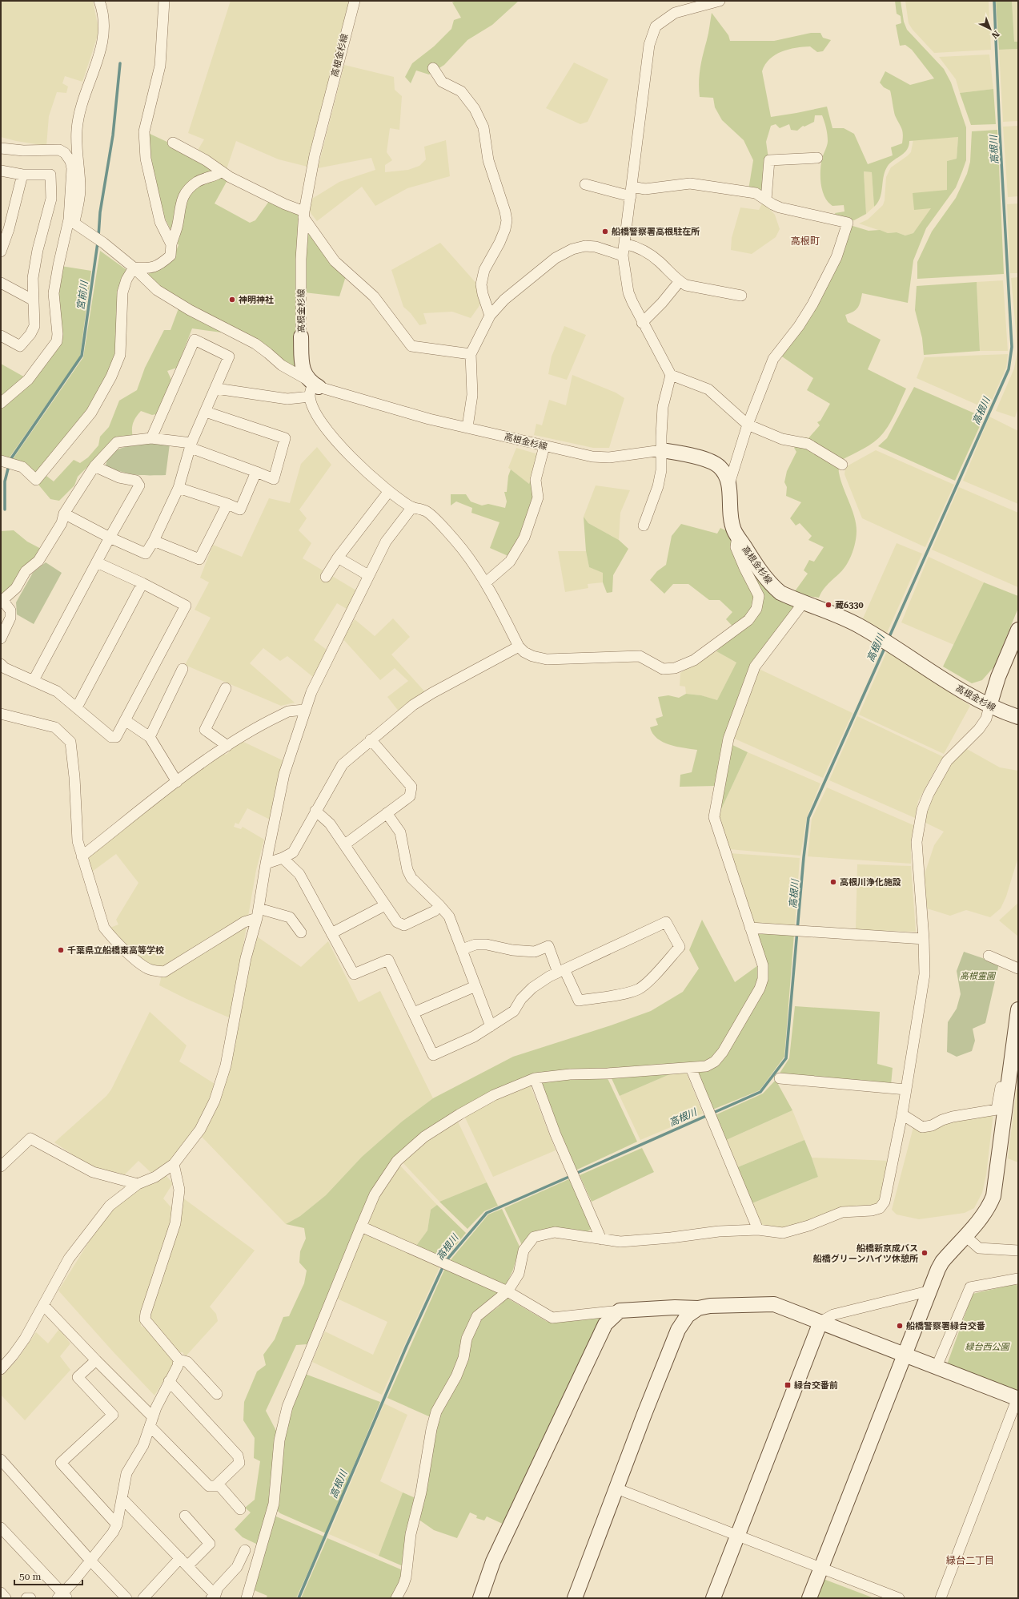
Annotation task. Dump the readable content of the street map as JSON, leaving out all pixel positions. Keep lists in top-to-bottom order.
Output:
{
  "streets": {
    "street": ["高根金杉線"]
  },
  "districts": ["高根町", "緑台二丁目"],
  "water": ["高根川", "宮前川"],
  "parks": ["高根霊園", "緑台西公園"],
  "places": {
    "other": [
      "船橋警察署高根駐在所",
      "神明神社",
      "蔵6330",
      "高根川浄化施設",
      "千葉県立船橋東高等学校",
      "船橋新京成バス 船橋グリーンハイツ休憩所",
      "船橋警察署緑台交番"
    ],
    "transit": ["緑台交番前"]
  },
  "scale_bar": "50 m",
  "north": "bottom right"
}
